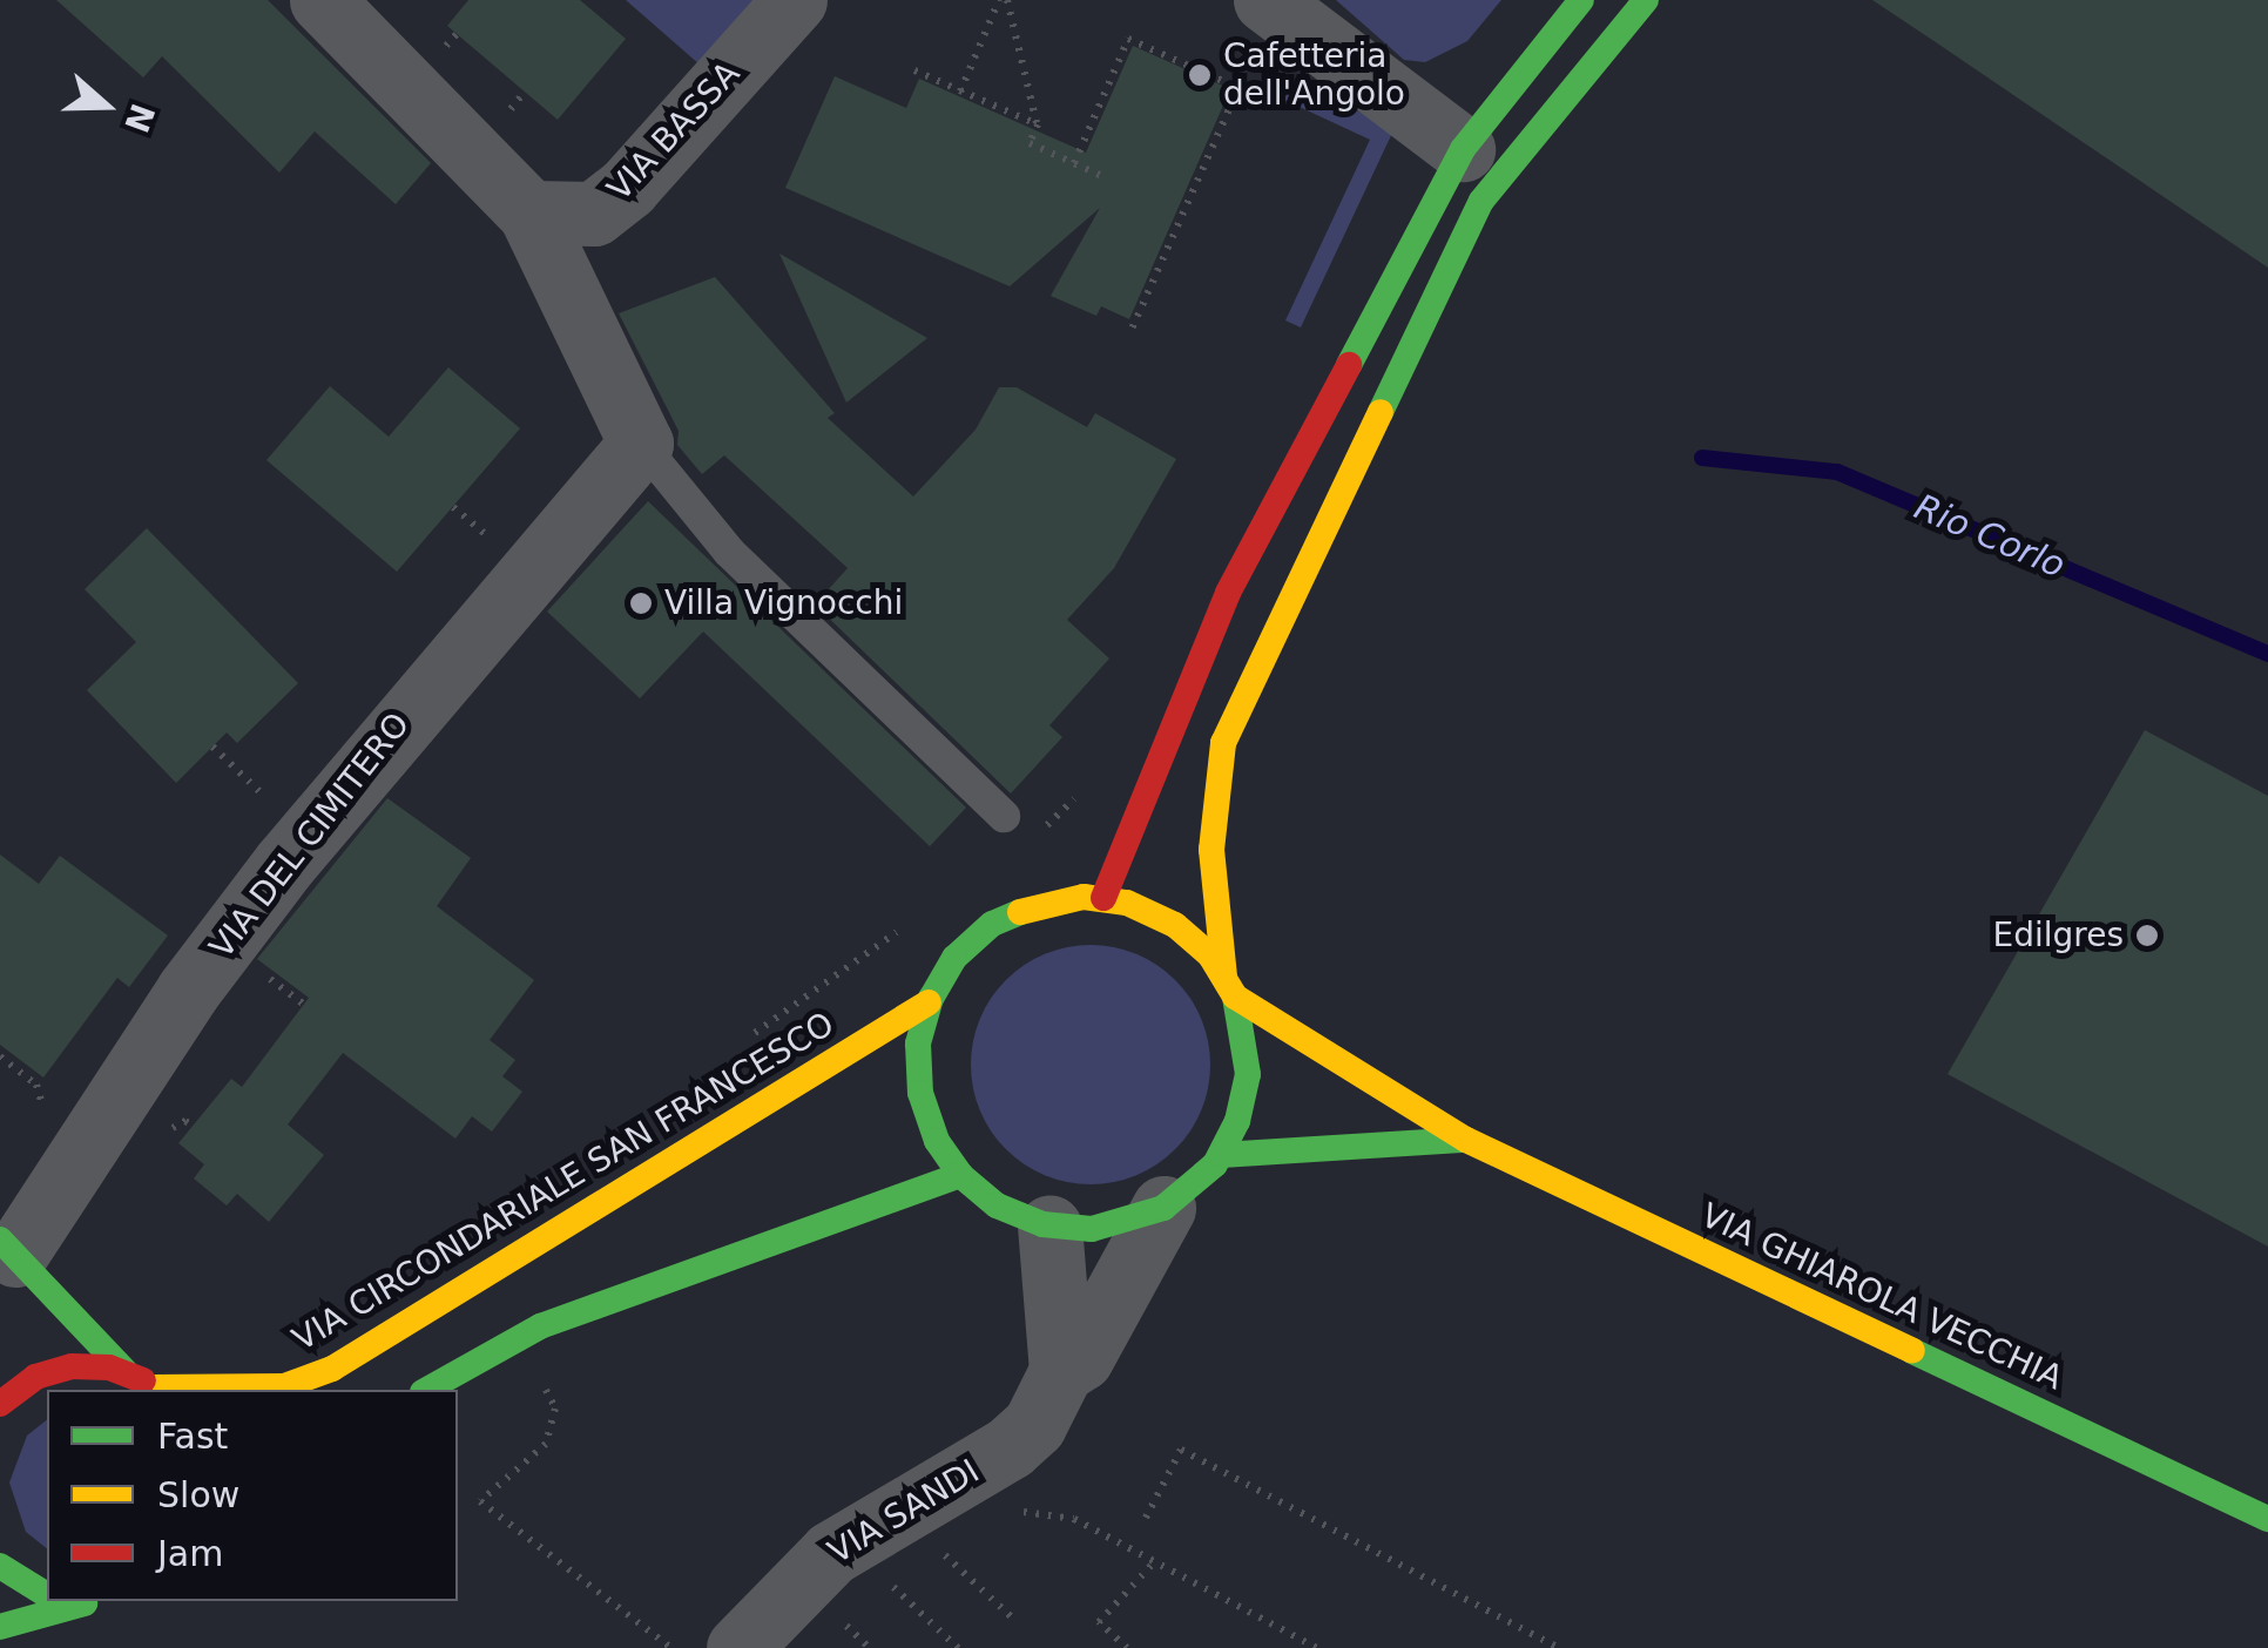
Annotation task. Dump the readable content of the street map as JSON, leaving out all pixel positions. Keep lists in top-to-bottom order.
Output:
{
  "streets": {
    "street": [
      "VIA BASSA",
      "VIA DEL CIMITERO",
      "VIA CIRCONDARIALE SAN FRANCESCO",
      "VIA GHIAROLA VECCHIA",
      "VIA SANDI"
    ]
  },
  "crossings": [
    ["VIA CIRCONDARIALE SAN FRANCESCO", "VIA GHIAROLA VECCHIA"],
    ["VIA CIRCONDARIALE SAN FRANCESCO", "VIA SANDI"],
    ["VIA GHIAROLA VECCHIA", "VIA SANDI"]
  ],
  "water": ["Rio Corlo"],
  "places": ["Cafetteria dell'Angolo", "Villa Vignocchi", "Edilgres"],
  "legend": ["Fast", "Slow", "Jam"],
  "north": "right"
}
